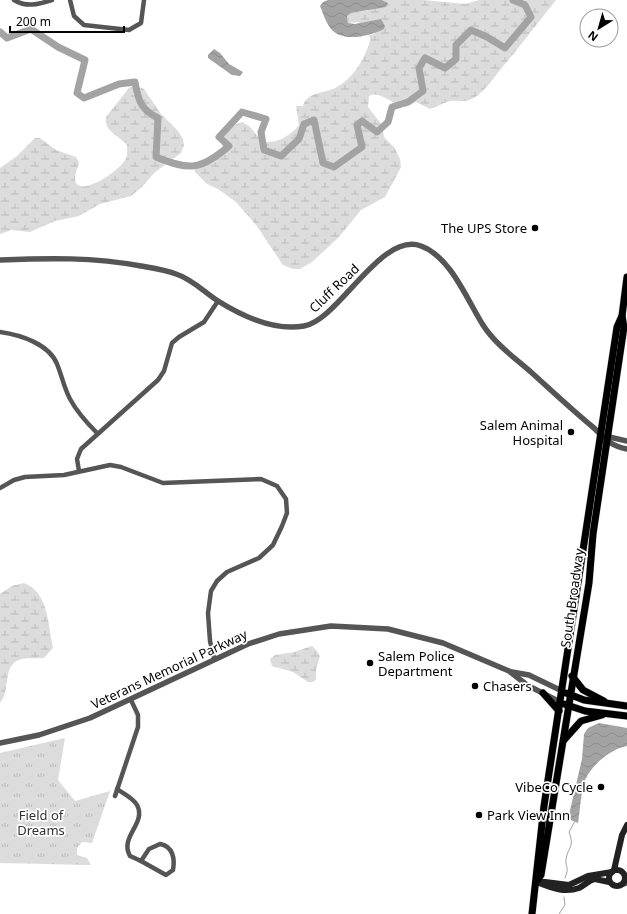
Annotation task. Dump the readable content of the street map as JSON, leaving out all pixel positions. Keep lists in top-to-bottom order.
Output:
{
  "streets": {
    "main road": ["South Broadway"],
    "street": ["Cluff Road", "Veterans Memorial Parkway"]
  },
  "crossings": [
    ["Cluff Road", "South Broadway"],
    ["South Broadway", "Veterans Memorial Parkway"]
  ],
  "parks": ["Field of Dreams"],
  "places": [
    "The UPS Store",
    "Salem Animal Hospital",
    "Salem Police Department",
    "Chasers",
    "VibeCo Cycle",
    "Park View Inn"
  ],
  "scale_bar": "200 m",
  "north": "bottom left"
}
